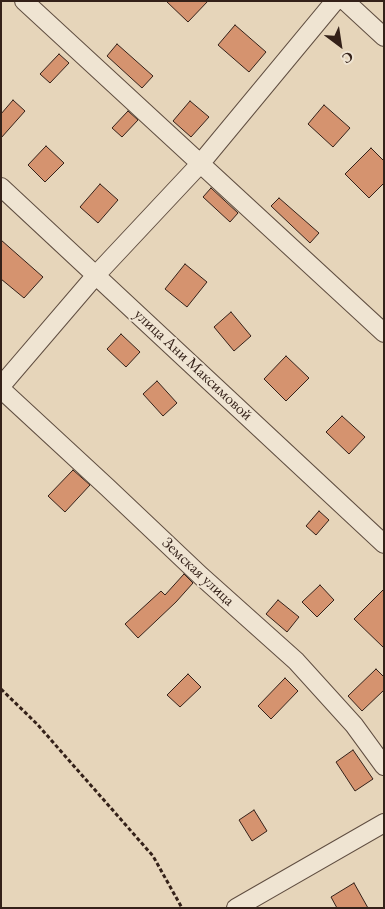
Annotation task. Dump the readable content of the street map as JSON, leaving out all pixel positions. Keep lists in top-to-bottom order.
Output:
{
  "streets": {
    "street": ["улица Ани Максимовой", "Земская улица"]
  },
  "north": "bottom right"
}
